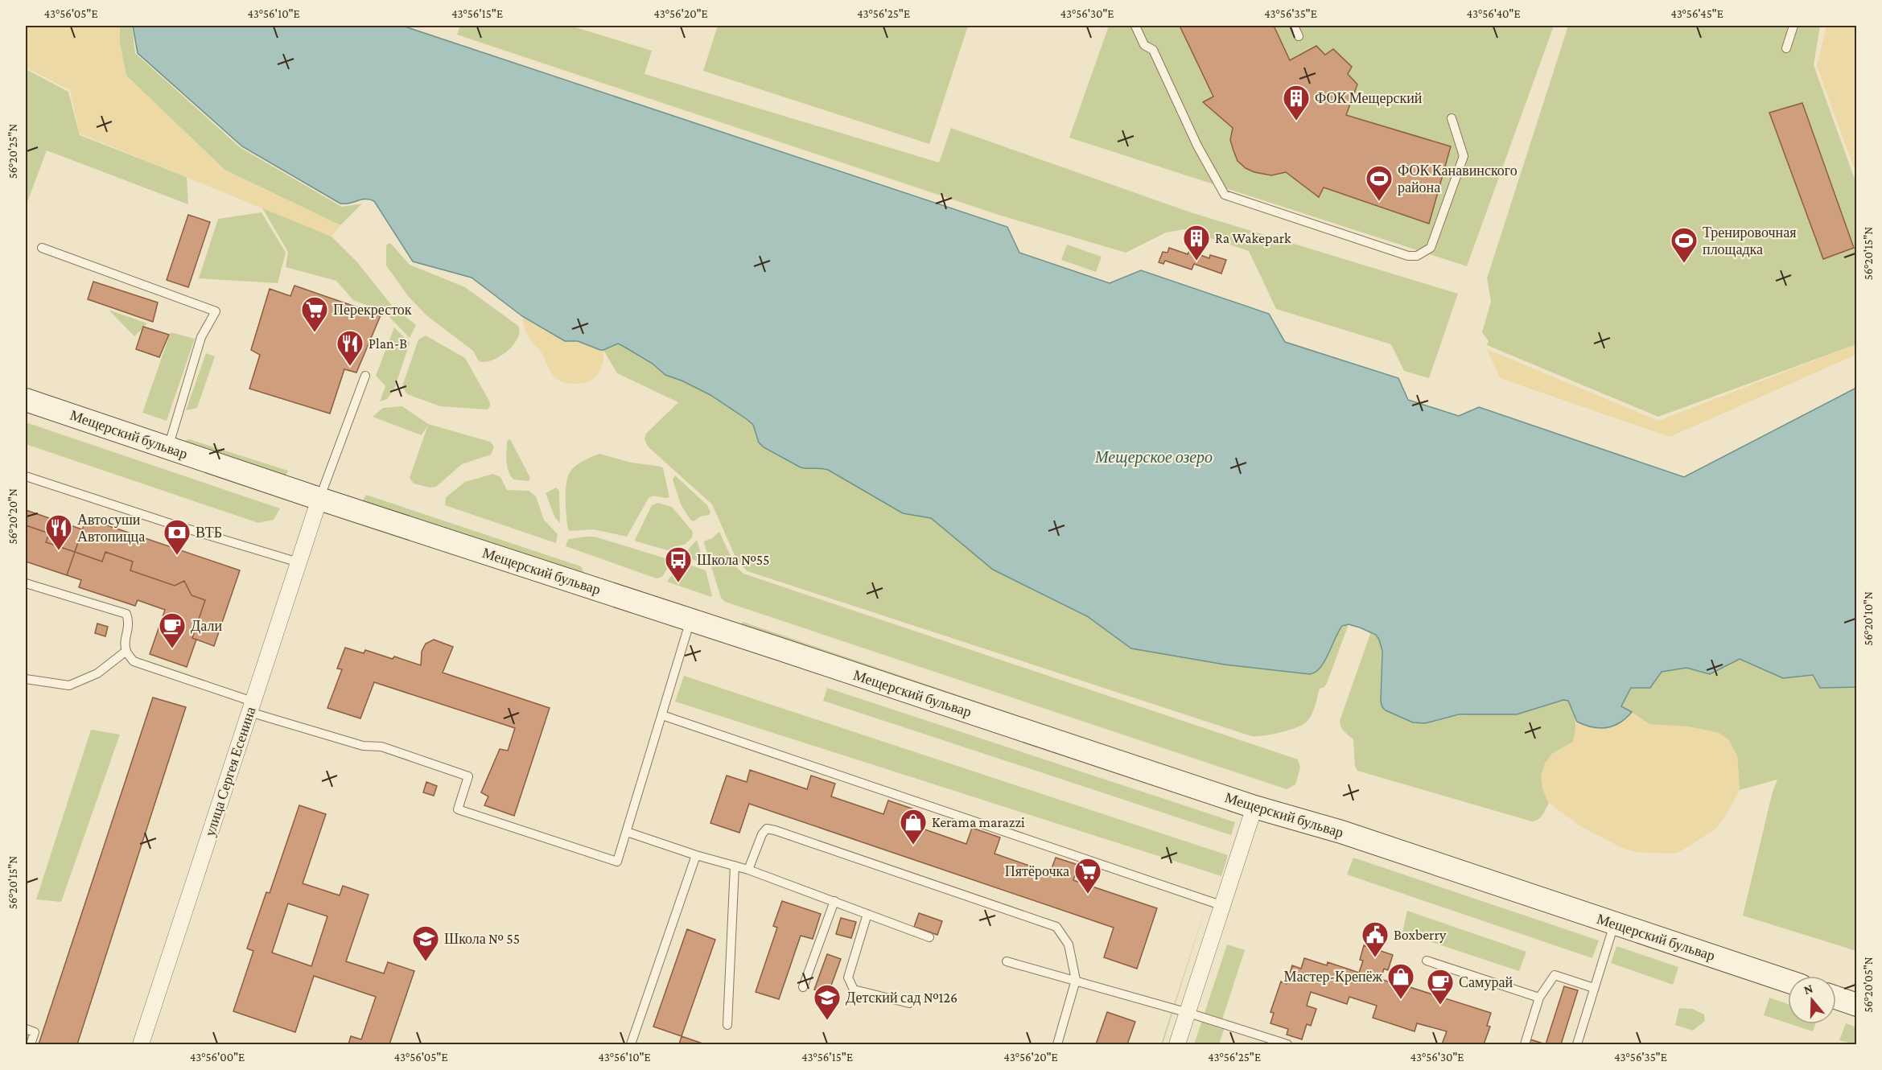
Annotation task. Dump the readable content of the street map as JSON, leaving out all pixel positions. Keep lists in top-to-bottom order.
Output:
{
  "streets": {
    "main road": ["Мещерский бульвар"],
    "street": ["улица Сергея Есенина"]
  },
  "crossings": [
    ["Мещерский бульвар", "улица Сергея Есенина"]
  ],
  "water": ["Мещерское озеро"],
  "places": {
    "building": ["ФОК Мещерский", "Ra Wakepark"],
    "sports": ["ФОК Канавинского района", "Тренировочная площадка"],
    "supermarket": ["Перекресток", "Пятёрочка"],
    "restaurant": ["Plan-B", "Автосуши Автопицца"],
    "bank": ["ВТБ"],
    "bus stop": ["Школа №55"],
    "cafe": ["Дали", "Самурай"],
    "shop": ["Kerama marazzi", "Мастер-Крепёж"],
    "public building": ["Boxberry"],
    "school or university": ["Школа № 55", "Детский сад №126"]
  },
  "north": "top",
  "coordinates": [
    "43°56'05\"E",
    "43°56'10\"E",
    "43°56'15\"E",
    "43°56'20\"E",
    "43°56'25\"E",
    "43°56'30\"E",
    "43°56'35\"E",
    "43°56'40\"E",
    "43°56'45\"E",
    "56°20'25\"N",
    "56°20'15\"N",
    "56°20'20\"N",
    "56°20'10\"N",
    "56°20'05\"N",
    "43°56'00\"E"
  ]
}
